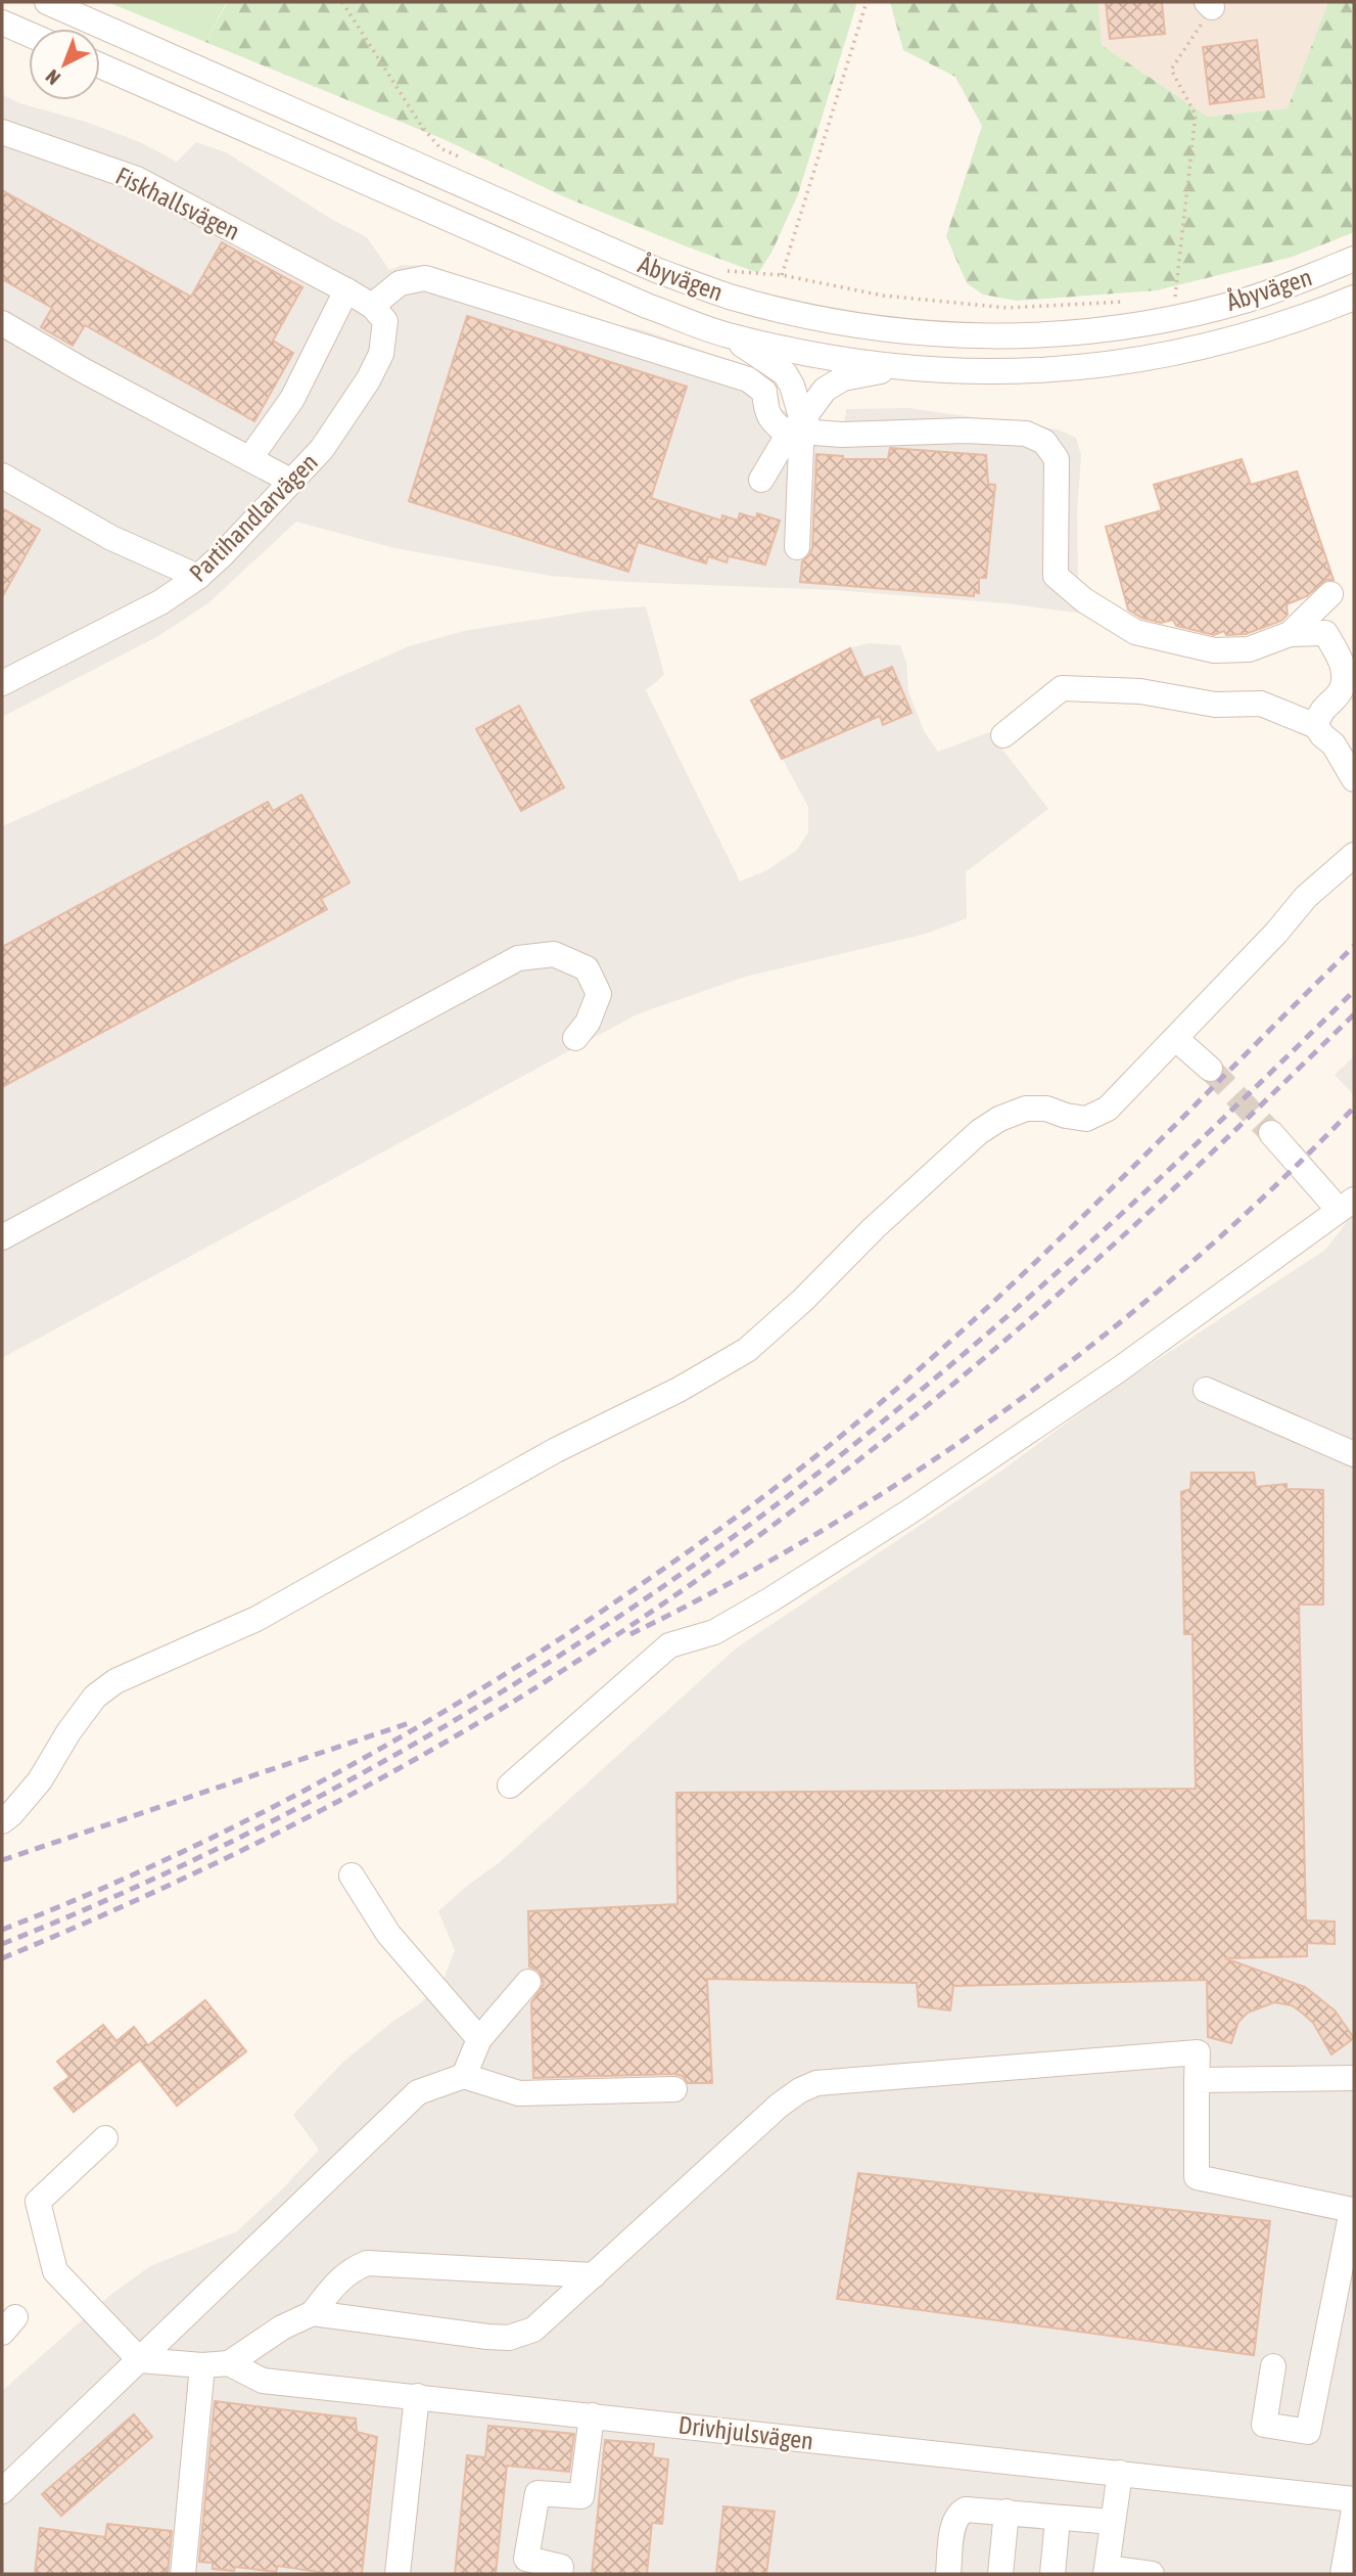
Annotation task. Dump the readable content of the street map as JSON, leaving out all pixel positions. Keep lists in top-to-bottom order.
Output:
{
  "streets": {
    "street": [
      "Fiskhallsvägen",
      "Åbyvägen",
      "Partihandlarvägen",
      "Drivhjulsvägen"
    ]
  },
  "north": "bottom left"
}
